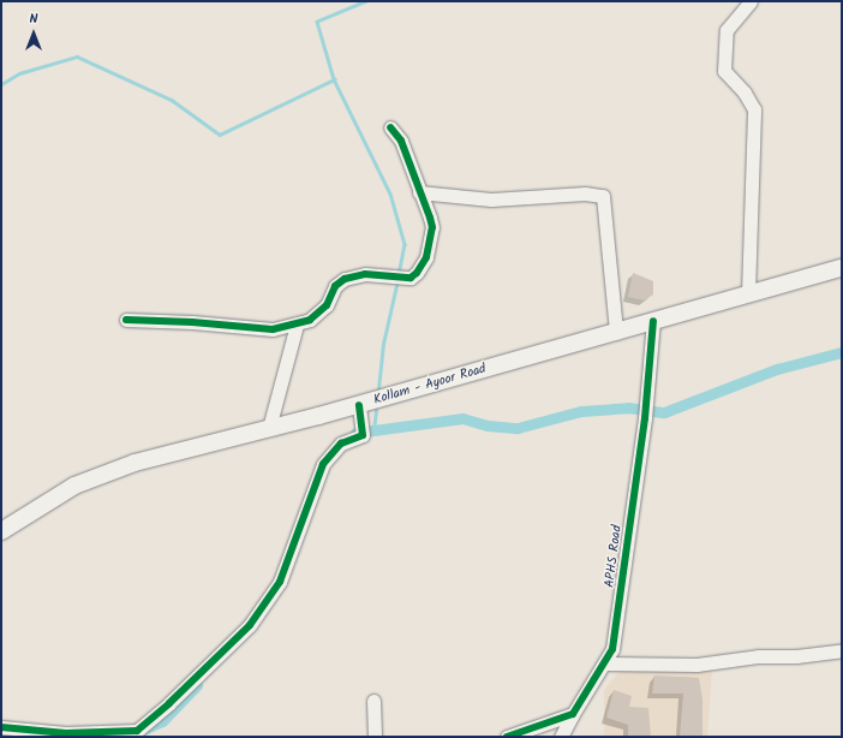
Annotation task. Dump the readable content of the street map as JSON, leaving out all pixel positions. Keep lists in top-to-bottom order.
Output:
{
  "streets": {
    "main road": ["Kollam - Ayoor Road"],
    "street": ["APHS Road"]
  },
  "crossings": [
    ["Kollam - Ayoor Road", "APHS Road"]
  ],
  "north": "top"
}
